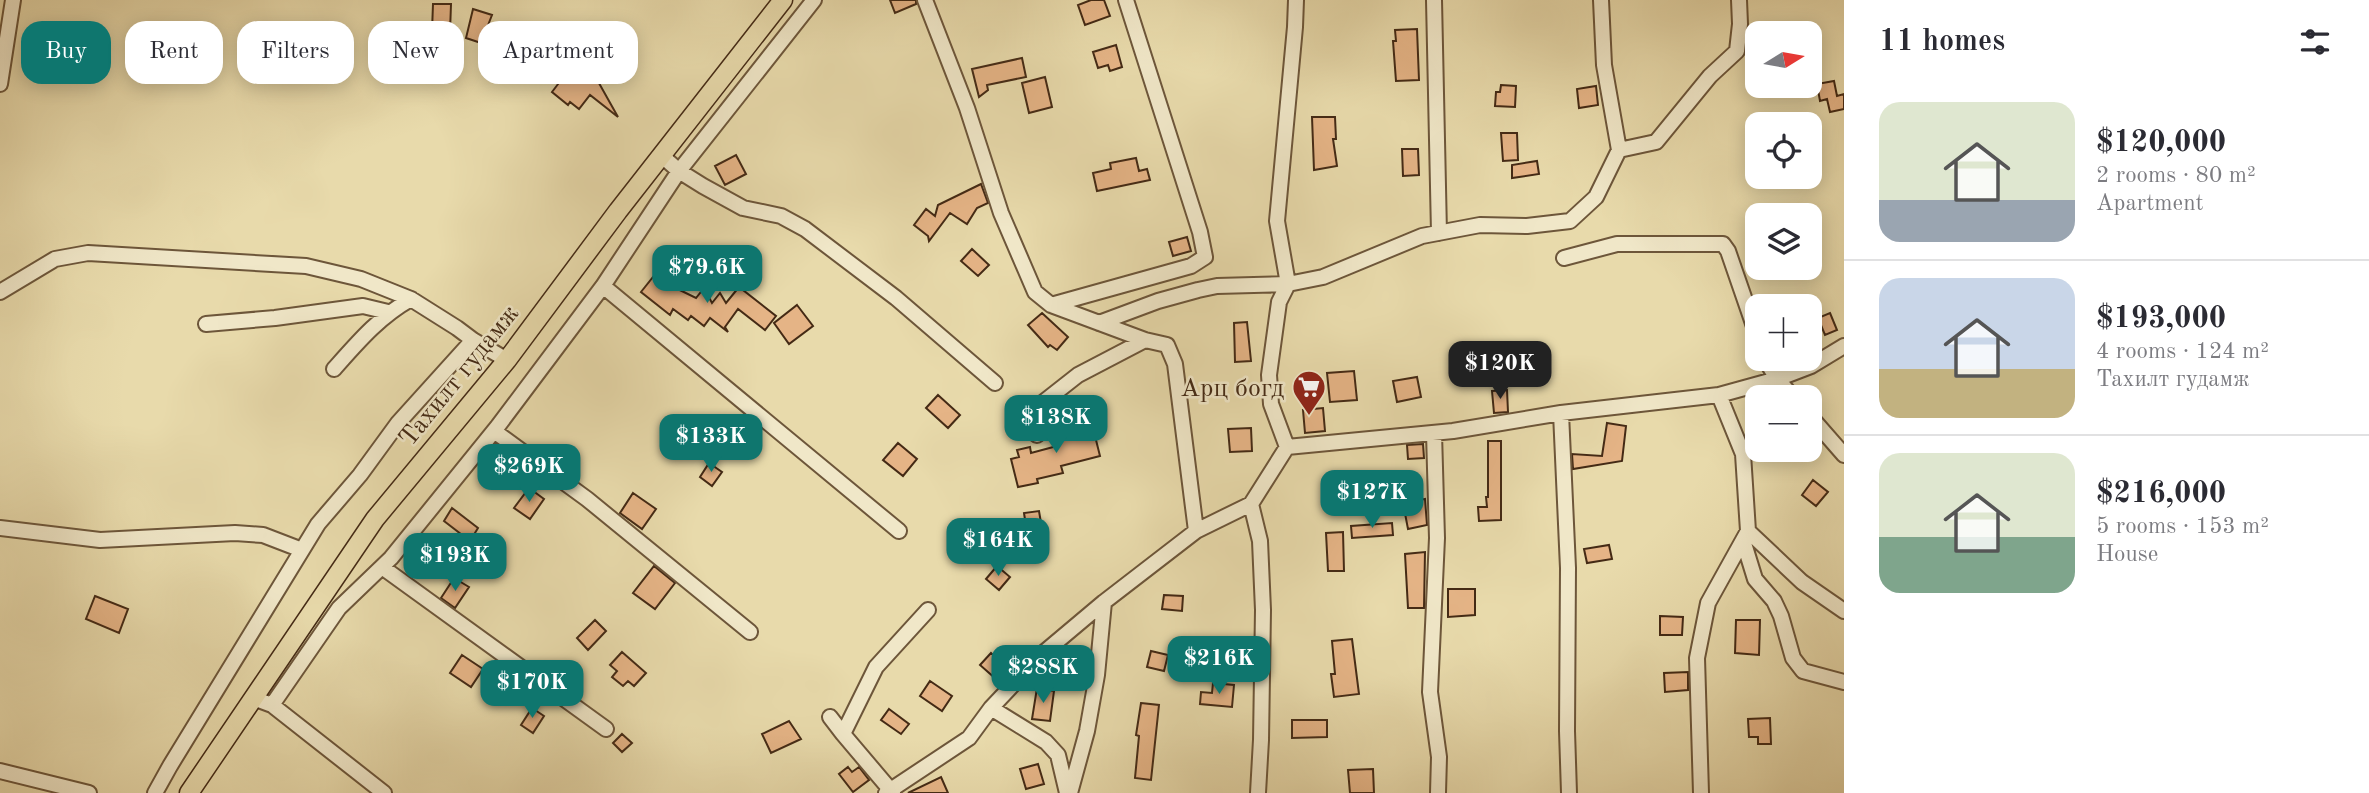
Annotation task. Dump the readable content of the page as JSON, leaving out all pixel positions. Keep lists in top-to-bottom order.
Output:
{
  "streets": {
    "main road": ["Тахилт гудамж"]
  },
  "places": {
    "supermarket": ["Арц богд"]
  },
  "north": "right",
  "page": {
    "heading": "11 homes",
    "map_buttons": ["+", "−"],
    "chip": [
      "Buy",
      "Rent",
      "Filters",
      "New",
      "Apartment"
    ],
    "list": [
      {
        "name": "$120,000",
        "note": "2 rooms · 80 m² · Apartment"
      },
      {
        "name": "$193,000",
        "note": "4 rooms · 124 m² · Тахилт гудамж"
      },
      {
        "name": "$216,000",
        "note": "5 rooms · 153 m² · House"
      }
    ],
    "price": [
      "$79.6K",
      "$120K",
      "$138K",
      "$133K",
      "$269K",
      "$127K",
      "$164K",
      "$193K",
      "$216K",
      "$288K",
      "$170K"
    ]
  }
}
